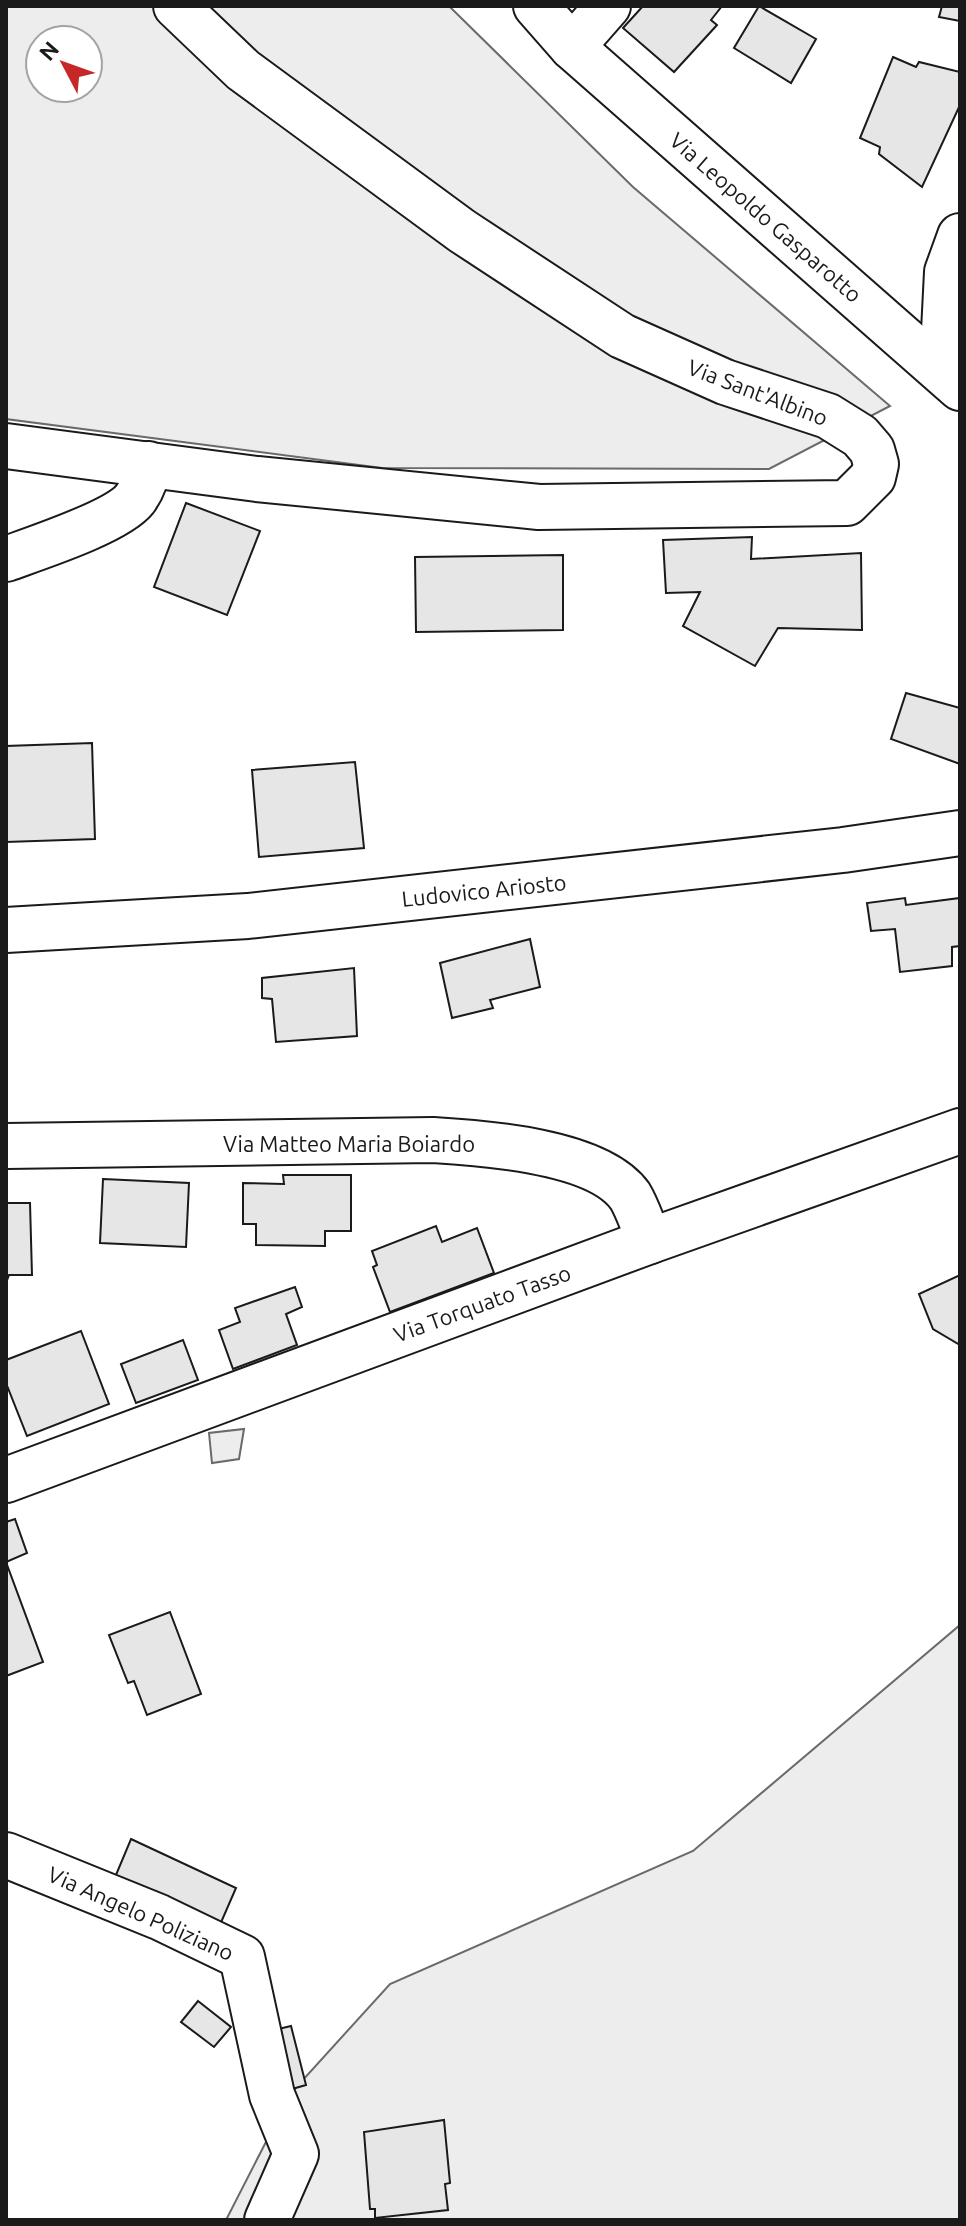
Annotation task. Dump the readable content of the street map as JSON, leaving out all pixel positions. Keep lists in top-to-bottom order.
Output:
{
  "streets": {
    "street": [
      "Via Leopoldo Gasparotto",
      "Via Sant'Albino",
      "Ludovico Ariosto",
      "Via Matteo Maria Boiardo",
      "Via Torquato Tasso",
      "Via Angelo Poliziano"
    ]
  },
  "crossings": [
    ["Via Matteo Maria Boiardo", "Via Torquato Tasso"]
  ],
  "north": "top left"
}
